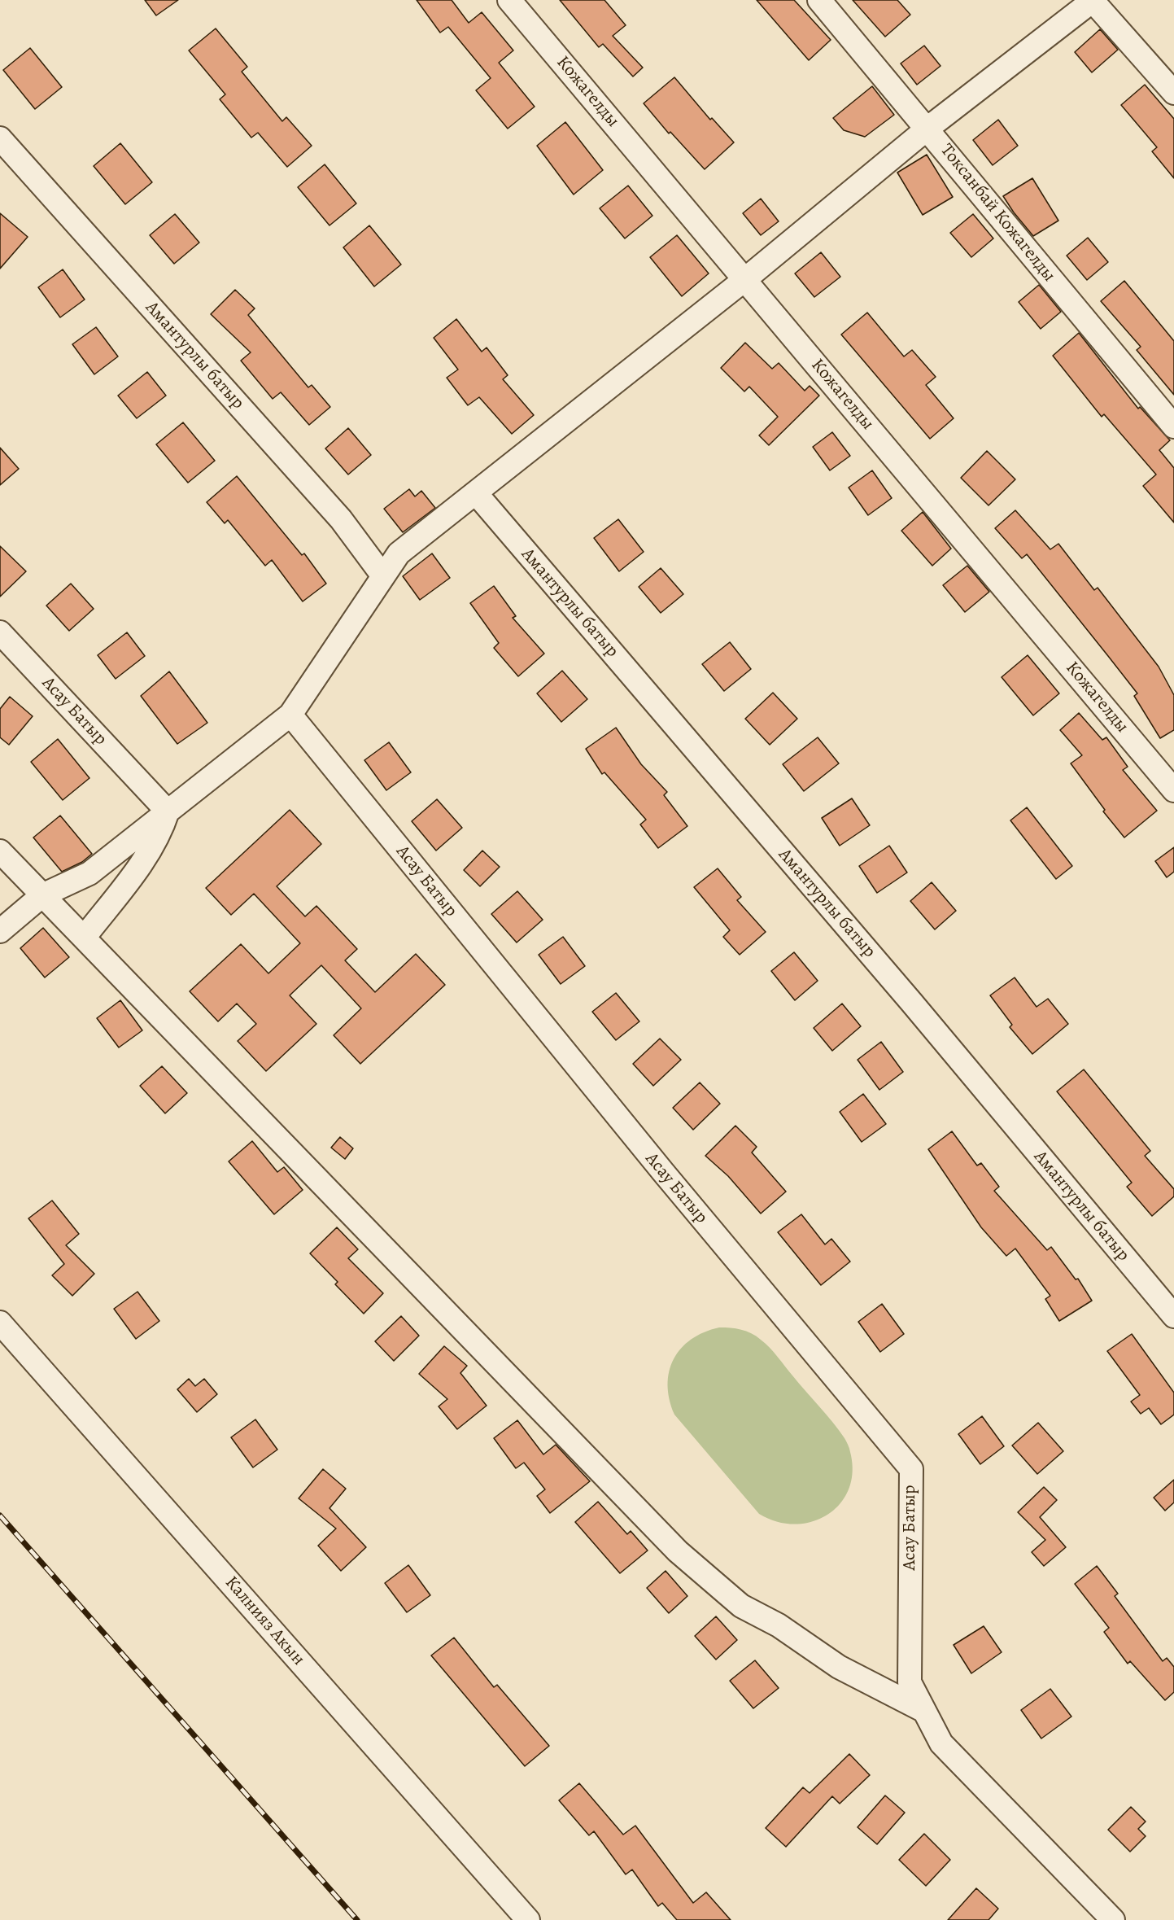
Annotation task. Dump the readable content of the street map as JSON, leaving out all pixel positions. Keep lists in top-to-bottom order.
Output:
{
  "streets": {
    "street": [
      "Кожагелды",
      "Токсанбай Кожагелды",
      "Амантурлы батыр",
      "Асау Батыр",
      "Калнияз Акын"
    ]
  }
}
